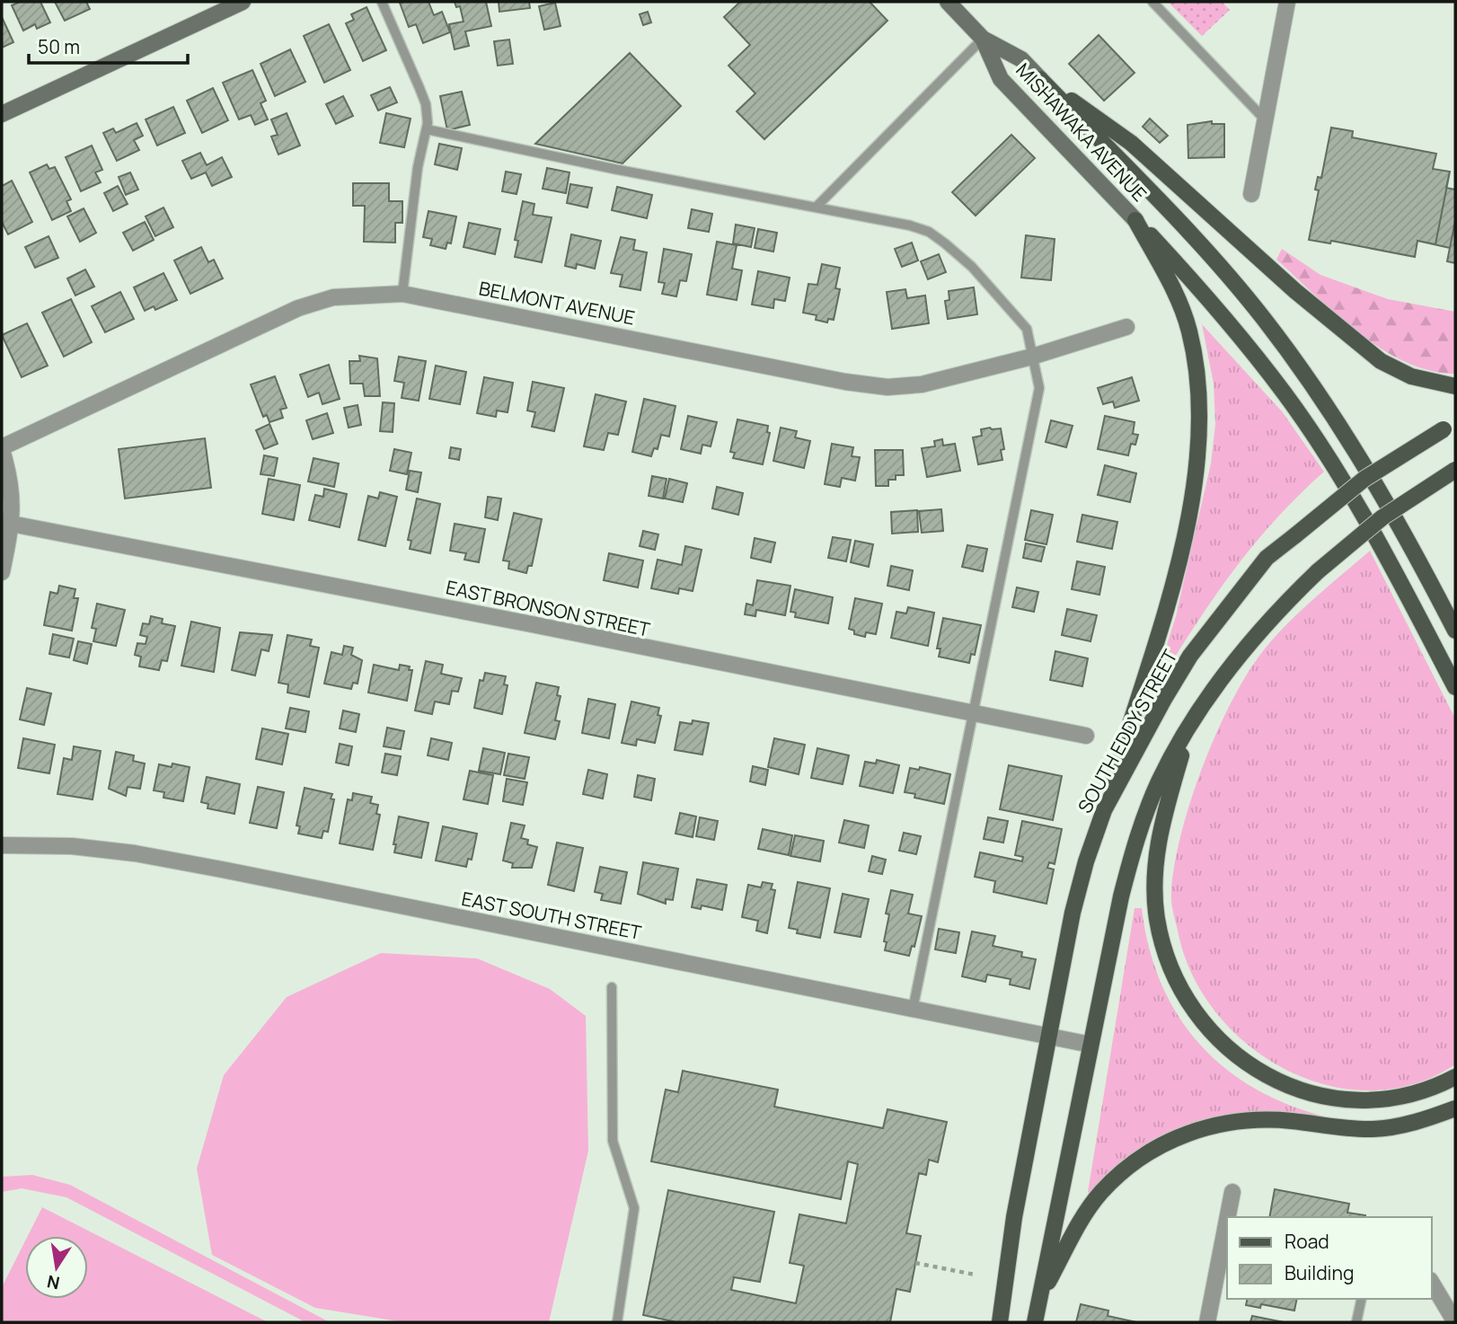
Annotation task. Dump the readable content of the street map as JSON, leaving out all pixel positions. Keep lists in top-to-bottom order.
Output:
{
  "streets": {
    "main road": ["MISHAWAKA AVENUE", "SOUTH EDDY STREET"],
    "street": ["BELMONT AVENUE", "EAST BRONSON STREET", "EAST SOUTH STREET"]
  },
  "crossings": [
    ["SOUTH EDDY STREET", "EAST SOUTH STREET"]
  ],
  "legend": ["Road", "Building"],
  "scale_bar": "50 m",
  "north": "bottom"
}
